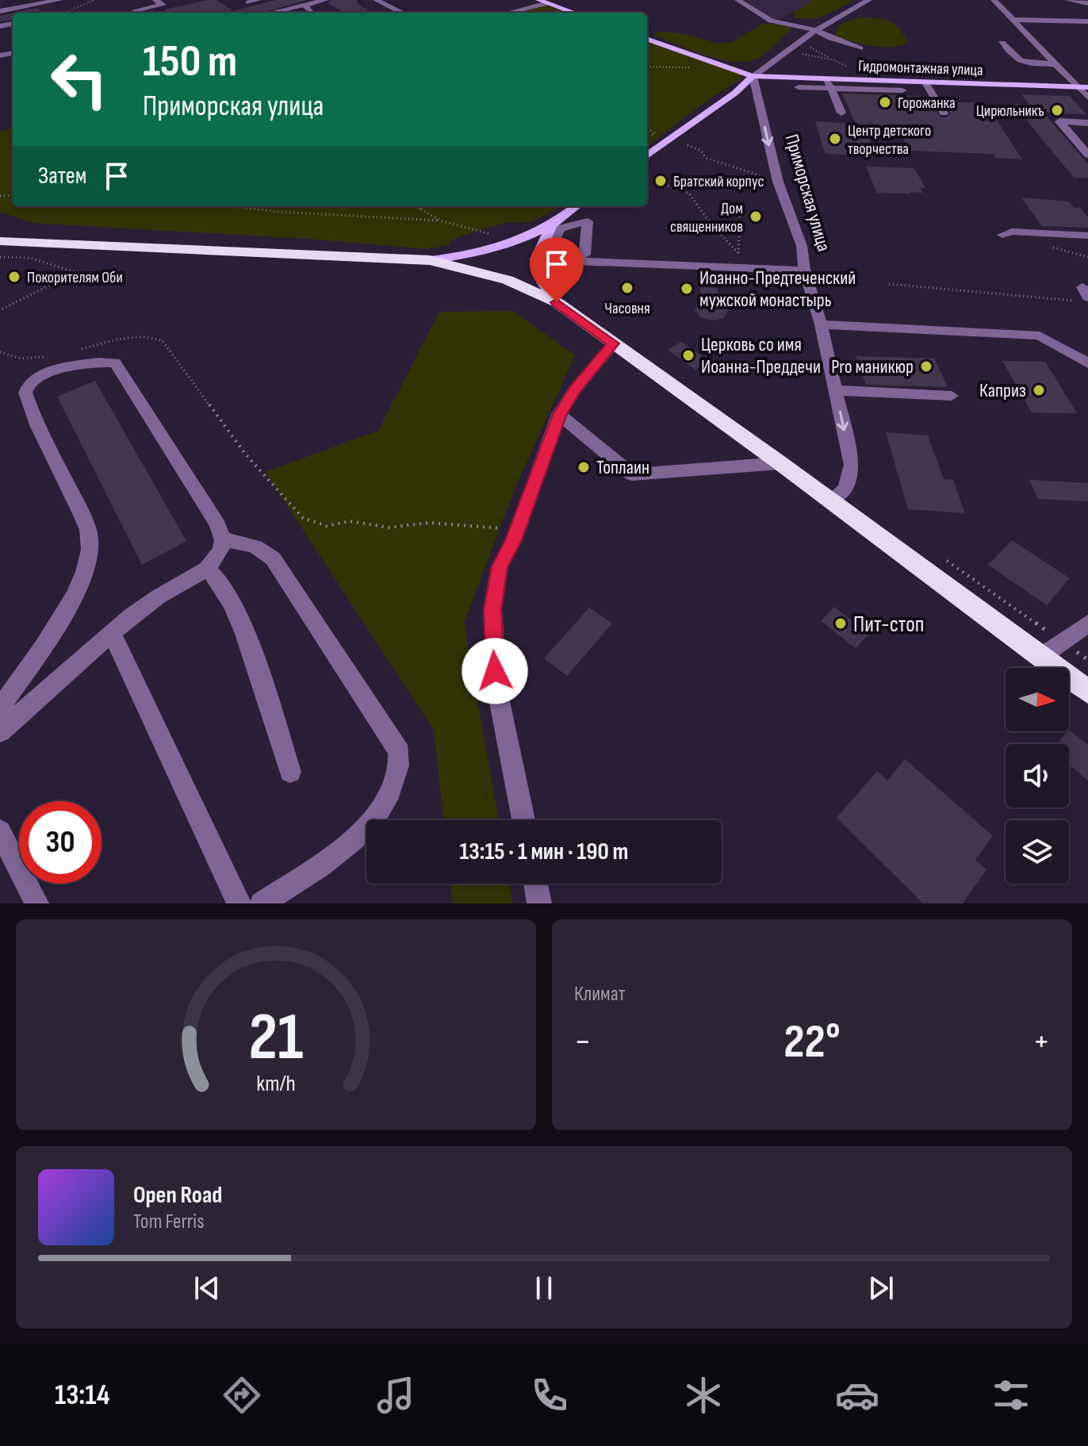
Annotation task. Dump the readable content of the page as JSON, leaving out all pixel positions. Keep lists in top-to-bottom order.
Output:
{
  "streets": {
    "main road": ["Гидромонтажная улица"],
    "street": ["Приморская улица"]
  },
  "crossings": [
    ["Гидромонтажная улица", "Приморская улица"]
  ],
  "one_way": ["Приморская улица"],
  "places": [
    "Горожанка",
    "Цирюльникъ",
    "Центр детского творчества",
    "Братский корпус",
    "Дом священников",
    "Покорителям Оби",
    "Часовня",
    "Иоанно-Предтеченский мужской монастырь",
    "Церковь со имя Иоанна-Преддечи",
    "Pro маникюр",
    "Каприз",
    "Топлаин",
    "Пит-стоп"
  ],
  "north": "right",
  "page": {
    "turn": ["150 m", "Приморская улица"],
    "then": "Затем",
    "limit": "30",
    "trip": "13:15 · 1 мин · 190 m",
    "tile": "Климат",
    "heat": ["−", "22°", "+"],
    "song": ["Open Road", "Tom Ferris"],
    "tabs": "13:14",
    "gauge": ["21", "km/h"]
  }
}
